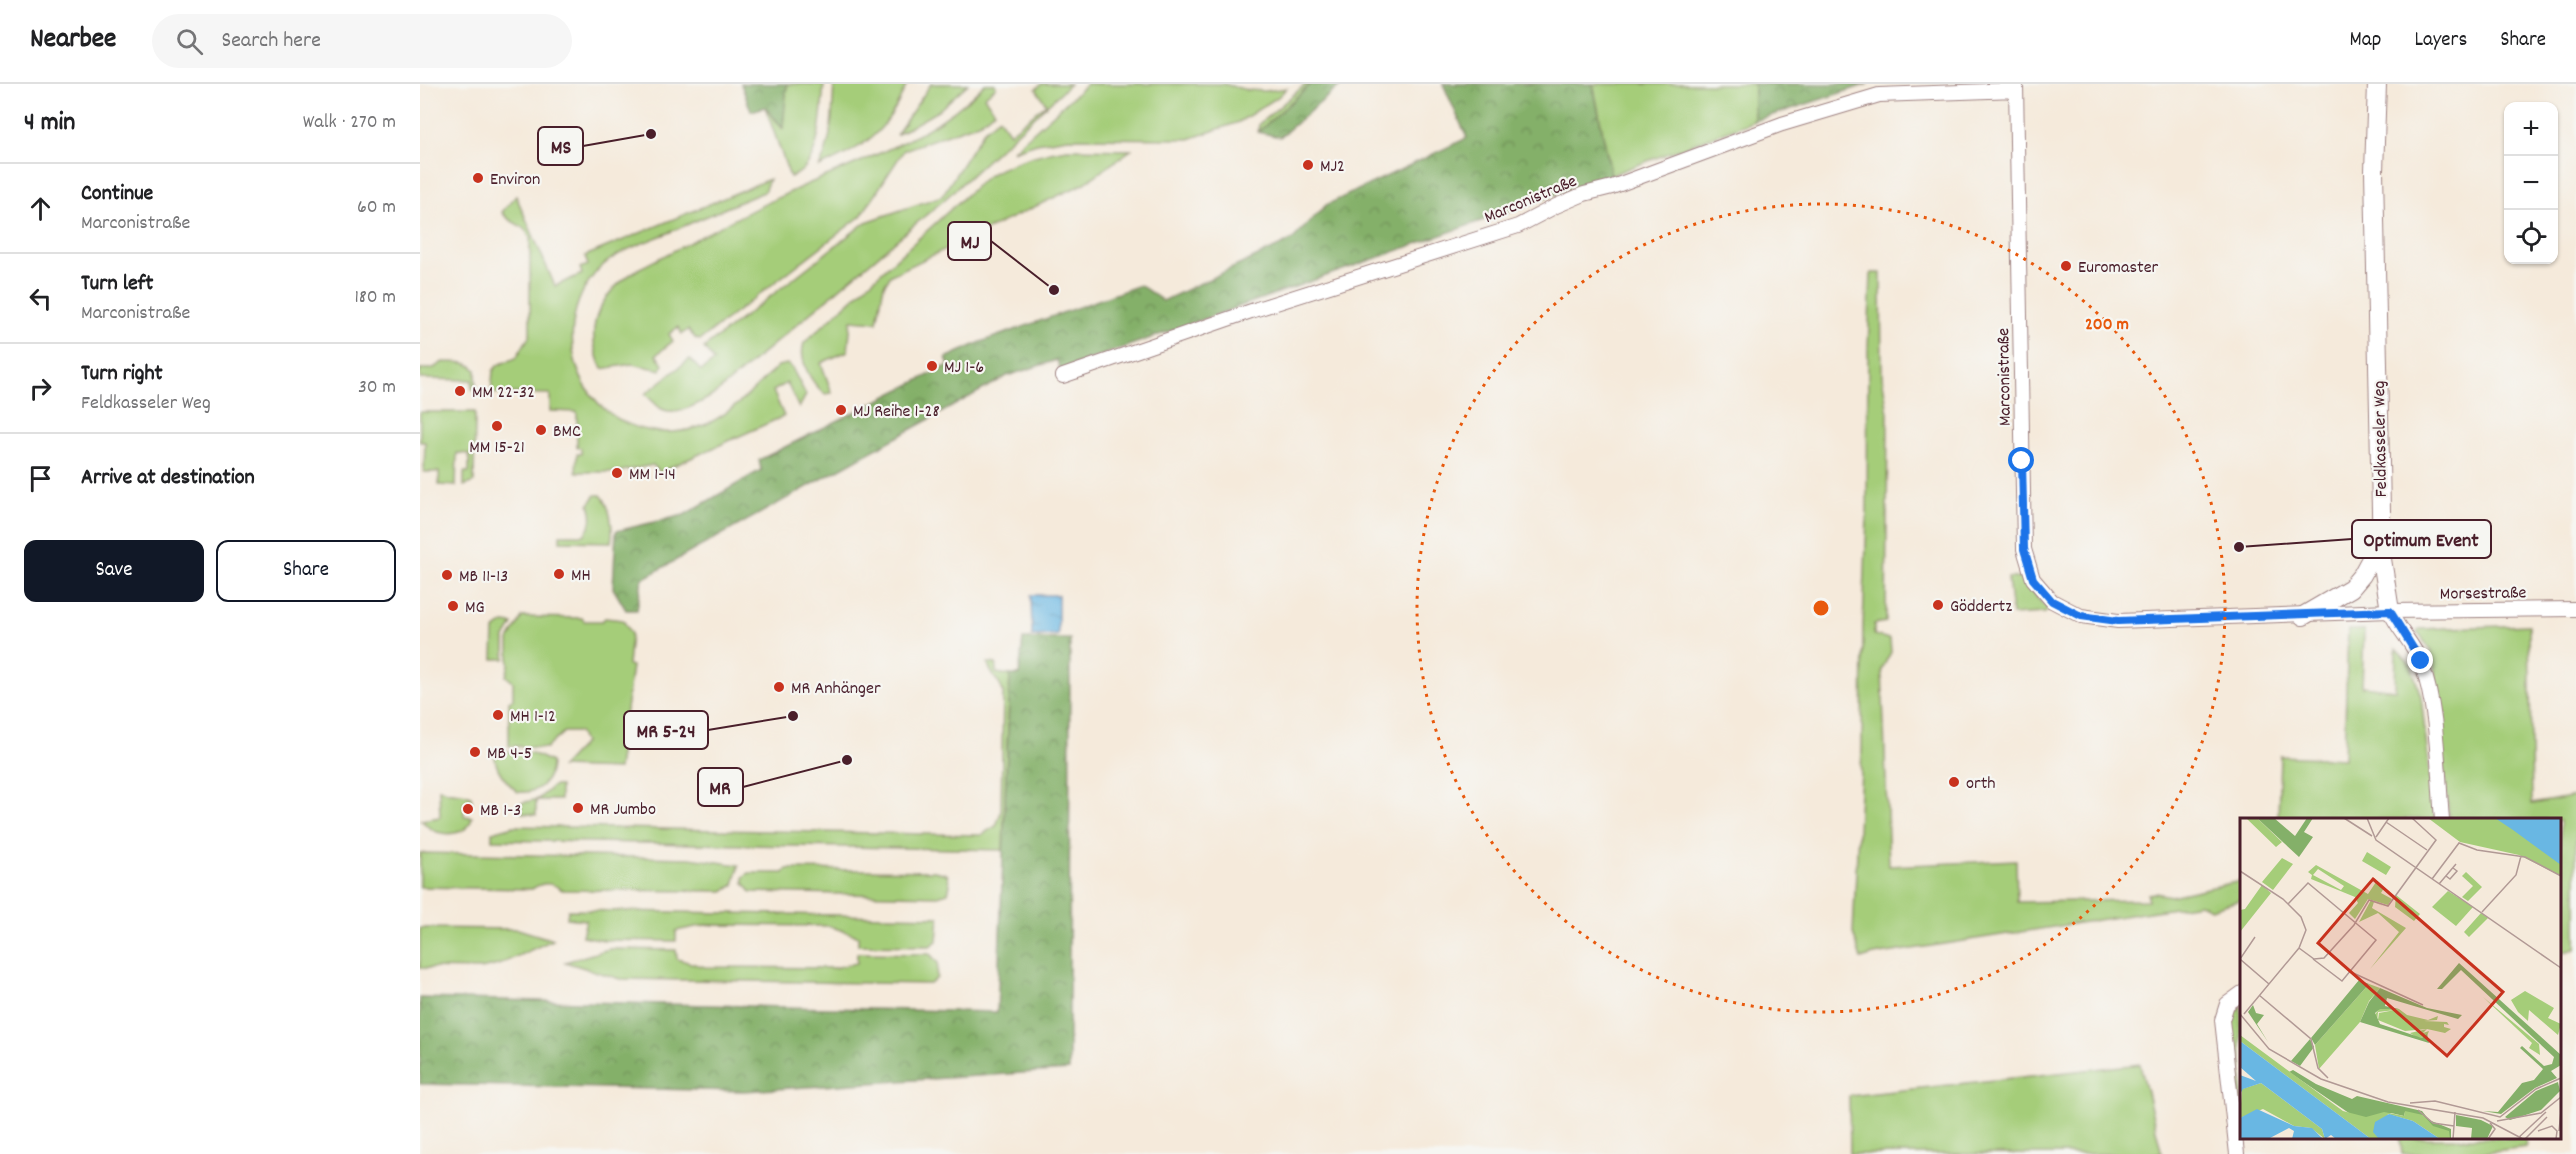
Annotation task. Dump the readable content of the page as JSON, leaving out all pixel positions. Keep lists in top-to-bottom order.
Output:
{
  "streets": {
    "street": ["Marconistraße", "Feldkasseler Weg", "Morsestraße"]
  },
  "crossings": [
    ["Marconistraße", "Feldkasseler Weg"],
    ["Marconistraße", "Morsestraße"],
    ["Feldkasseler Weg", "Morsestraße"]
  ],
  "places": [
    "MS",
    "MJ2",
    "Environ",
    "Euromaster",
    "MJ",
    "MJ 1-6",
    "MM 22-32",
    "MJ Reihe 1-28",
    "MM 15-21",
    "BMC",
    "MM 1-14",
    "Optimum Event",
    "MH",
    "MB 11-13",
    "Göddertz",
    "MG",
    "MR Anhänger",
    "MH 1-12",
    "MR 5-24",
    "MB 4-5",
    "MR",
    "orth",
    "MR Jumbo",
    "MB 1-3"
  ],
  "page": {
    "header": "Nearbee",
    "search": "Search here",
    "nav": ["Map", "Layers", "Share"],
    "heading": ["4 min", "Walk · 270 m"],
    "map_buttons": ["+", "−"],
    "list": [
      ["Continue", "Marconistraße", "60 m"],
      ["Turn left", "Marconistraße", "180 m"],
      ["Turn right", "Feldkasseler Weg", "30 m"],
      "Arrive at destination"
    ],
    "buttons": ["Save", "Share"]
  },
  "rings": ["200 m"]
}
